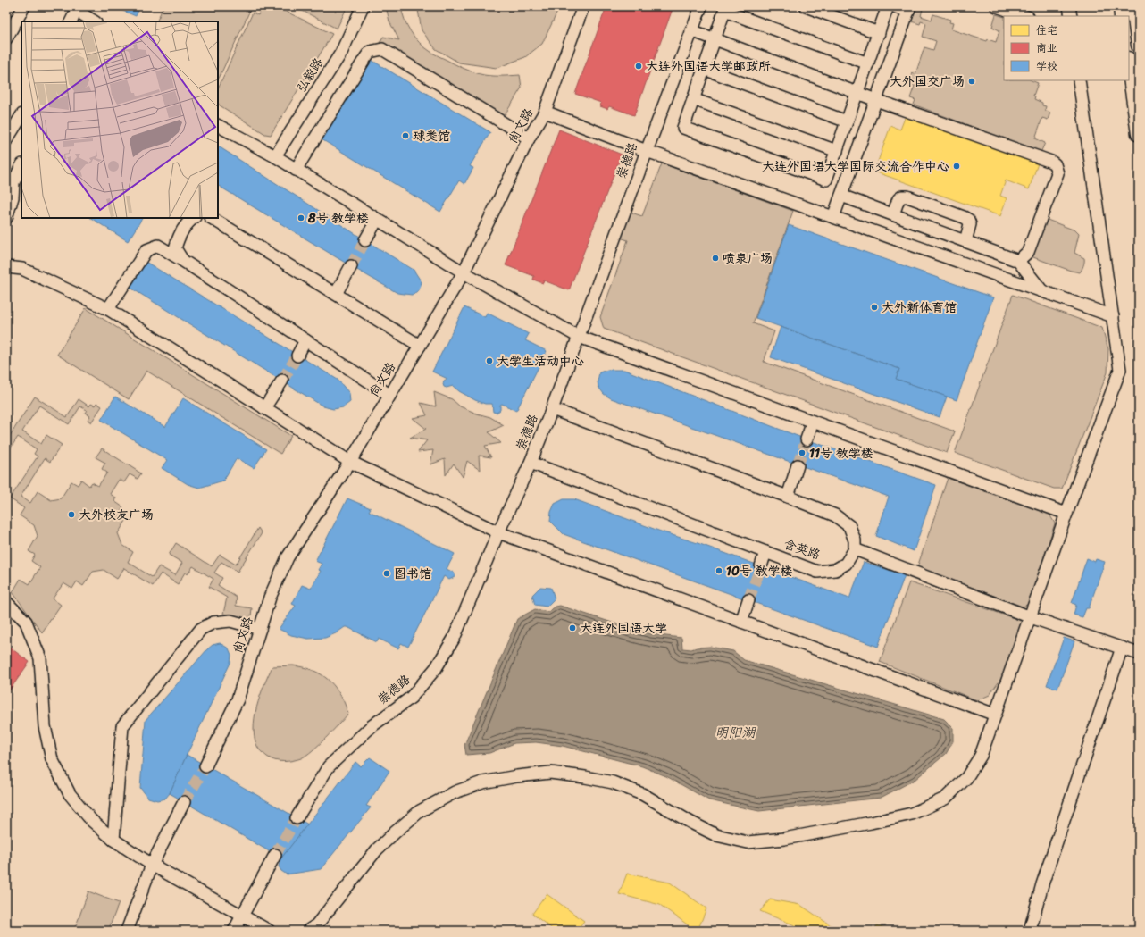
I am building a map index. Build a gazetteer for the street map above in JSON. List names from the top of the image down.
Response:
{
  "streets": {
    "street": [
      "弘毅路",
      "尚文路",
      "崇德路",
      "含英路"
    ]
  },
  "crossings": [
    ["崇德路", "含英路"]
  ],
  "water": ["明阳湖"],
  "places": [
    "大连外国语大学邮政所",
    "大外国交广场",
    "球类馆",
    "大连外国语大学国际交流合作中心",
    "8号 教学楼",
    "喷泉广场",
    "大外新体育馆",
    "大学生活动中心",
    "11号 教学楼",
    "大外校友广场",
    "10号 教学楼",
    "图书馆",
    "大连外国语大学"
  ],
  "legend": ["住宅", "商业", "学校"]
}
